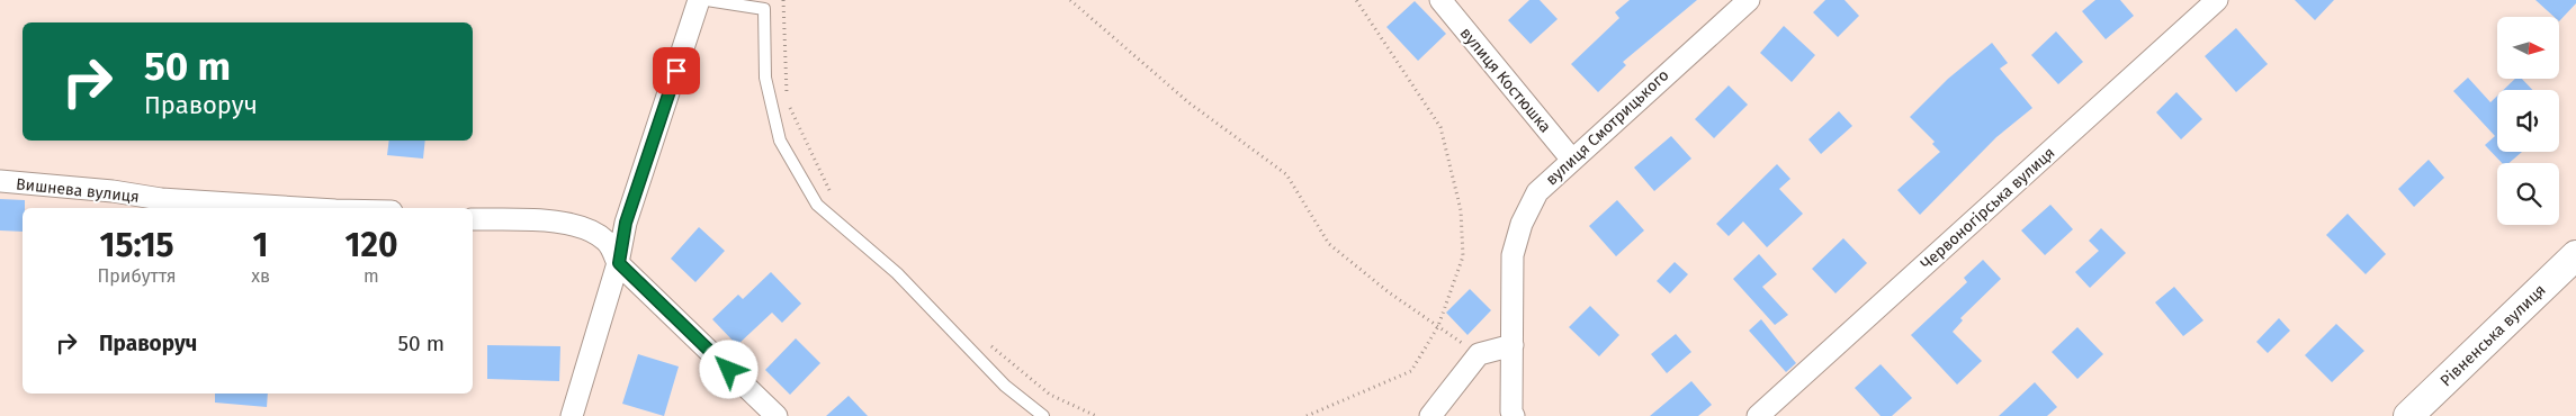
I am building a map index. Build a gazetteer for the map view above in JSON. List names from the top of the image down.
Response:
{
  "streets": {
    "main road": ["Рівненська вулиця"],
    "street": [
      "вулиця Костюшка",
      "вулиця Смотрицького",
      "Вишнева вулиця",
      "Червоногірська вулиця"
    ]
  },
  "crossings": [
    ["вулиця Костюшка", "вулиця Смотрицького"]
  ],
  "north": "right",
  "page": {
    "turn": ["50 m", "Праворуч"],
    "eta": [
      "15:15",
      "Прибуття",
      "1",
      "хв",
      "120",
      "m"
    ],
    "list": [
      {
        "name": "Праворуч",
        "value": "50 m"
      }
    ]
  }
}
